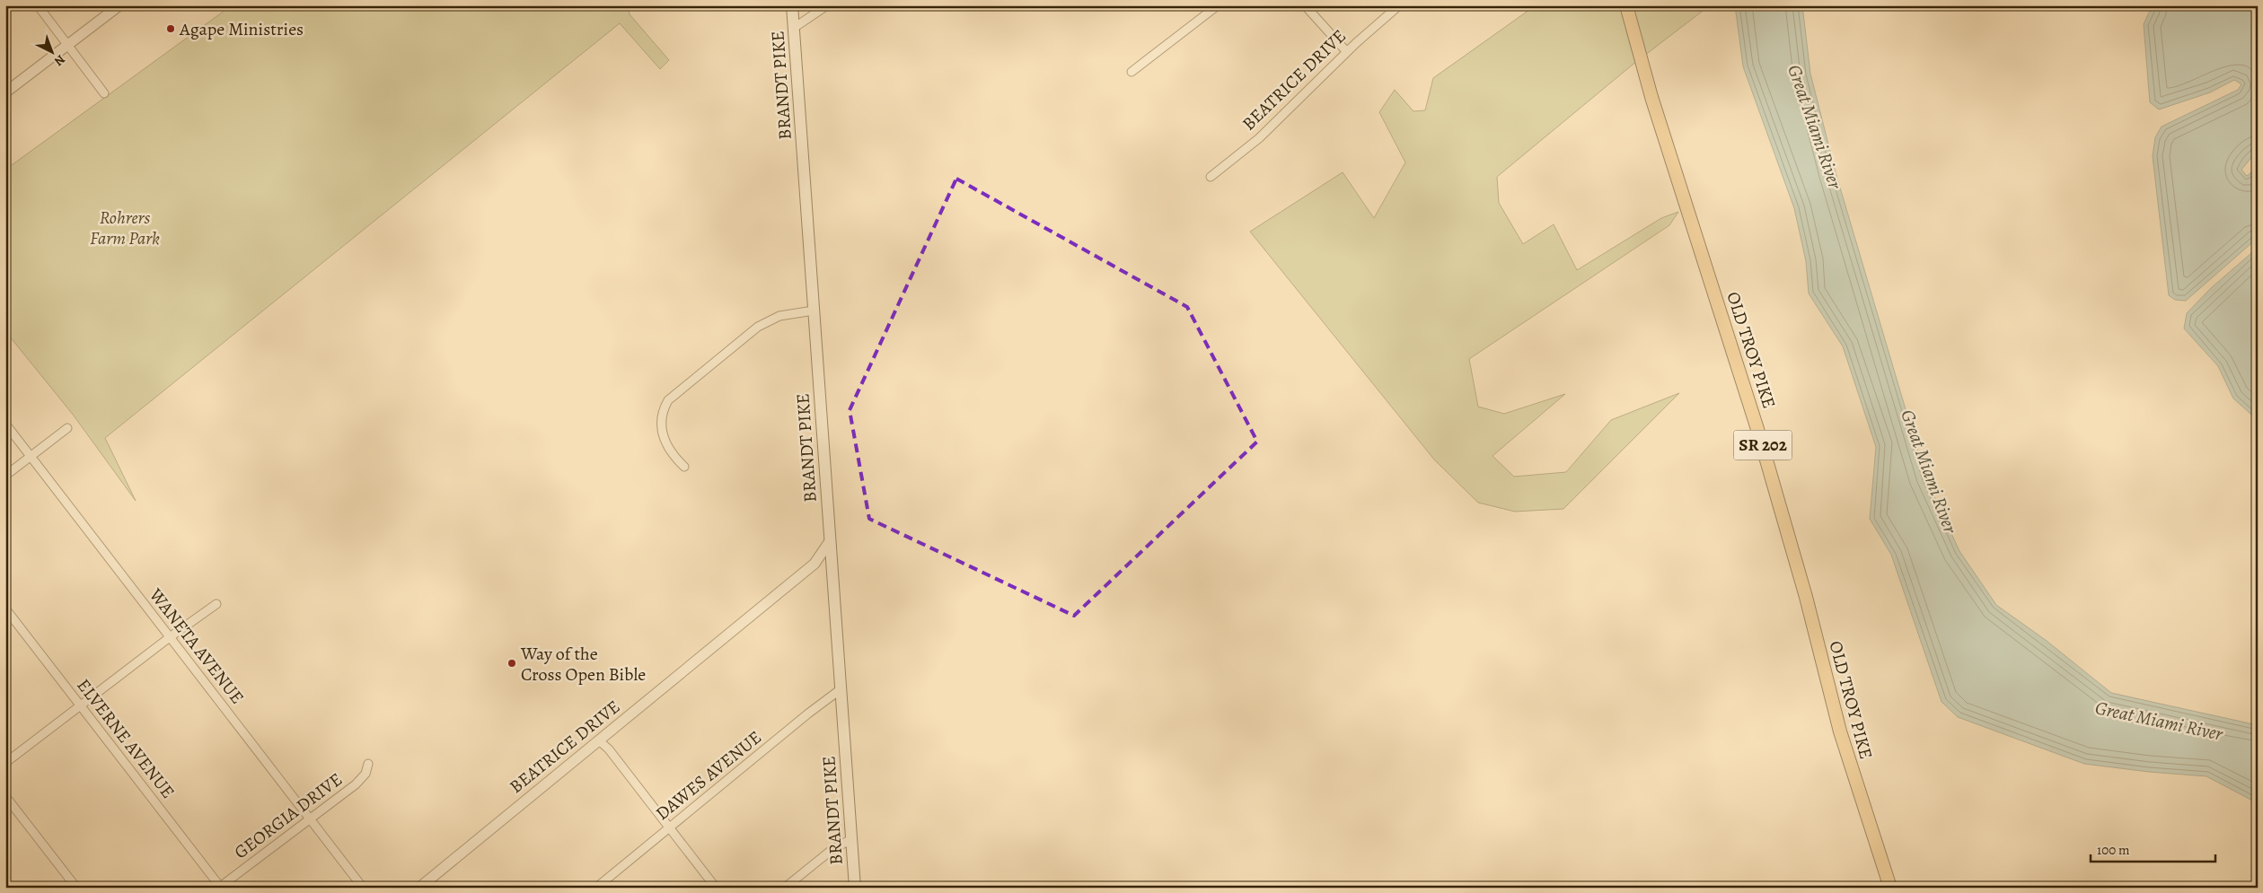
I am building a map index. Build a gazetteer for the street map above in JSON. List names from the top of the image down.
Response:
{
  "streets": {
    "main road": ["BRANDT PIKE", "OLD TROY PIKE", "SR 202"],
    "street": [
      "BEATRICE DRIVE",
      "WANETA AVENUE",
      "ELVERNE AVENUE",
      "DAWES AVENUE",
      "GEORGIA DRIVE"
    ]
  },
  "crossings": [
    ["BEATRICE DRIVE", "BRANDT PIKE"],
    ["BRANDT PIKE", "DAWES AVENUE"],
    ["WANETA AVENUE", "GEORGIA DRIVE"],
    ["ELVERNE AVENUE", "GEORGIA DRIVE"]
  ],
  "water": ["Great Miami River"],
  "parks": ["Rohrers Farm Park"],
  "places": ["Agape Ministries", "Way of the Cross Open Bible"],
  "scale_bar": "100 m",
  "north": "bottom right"
}
